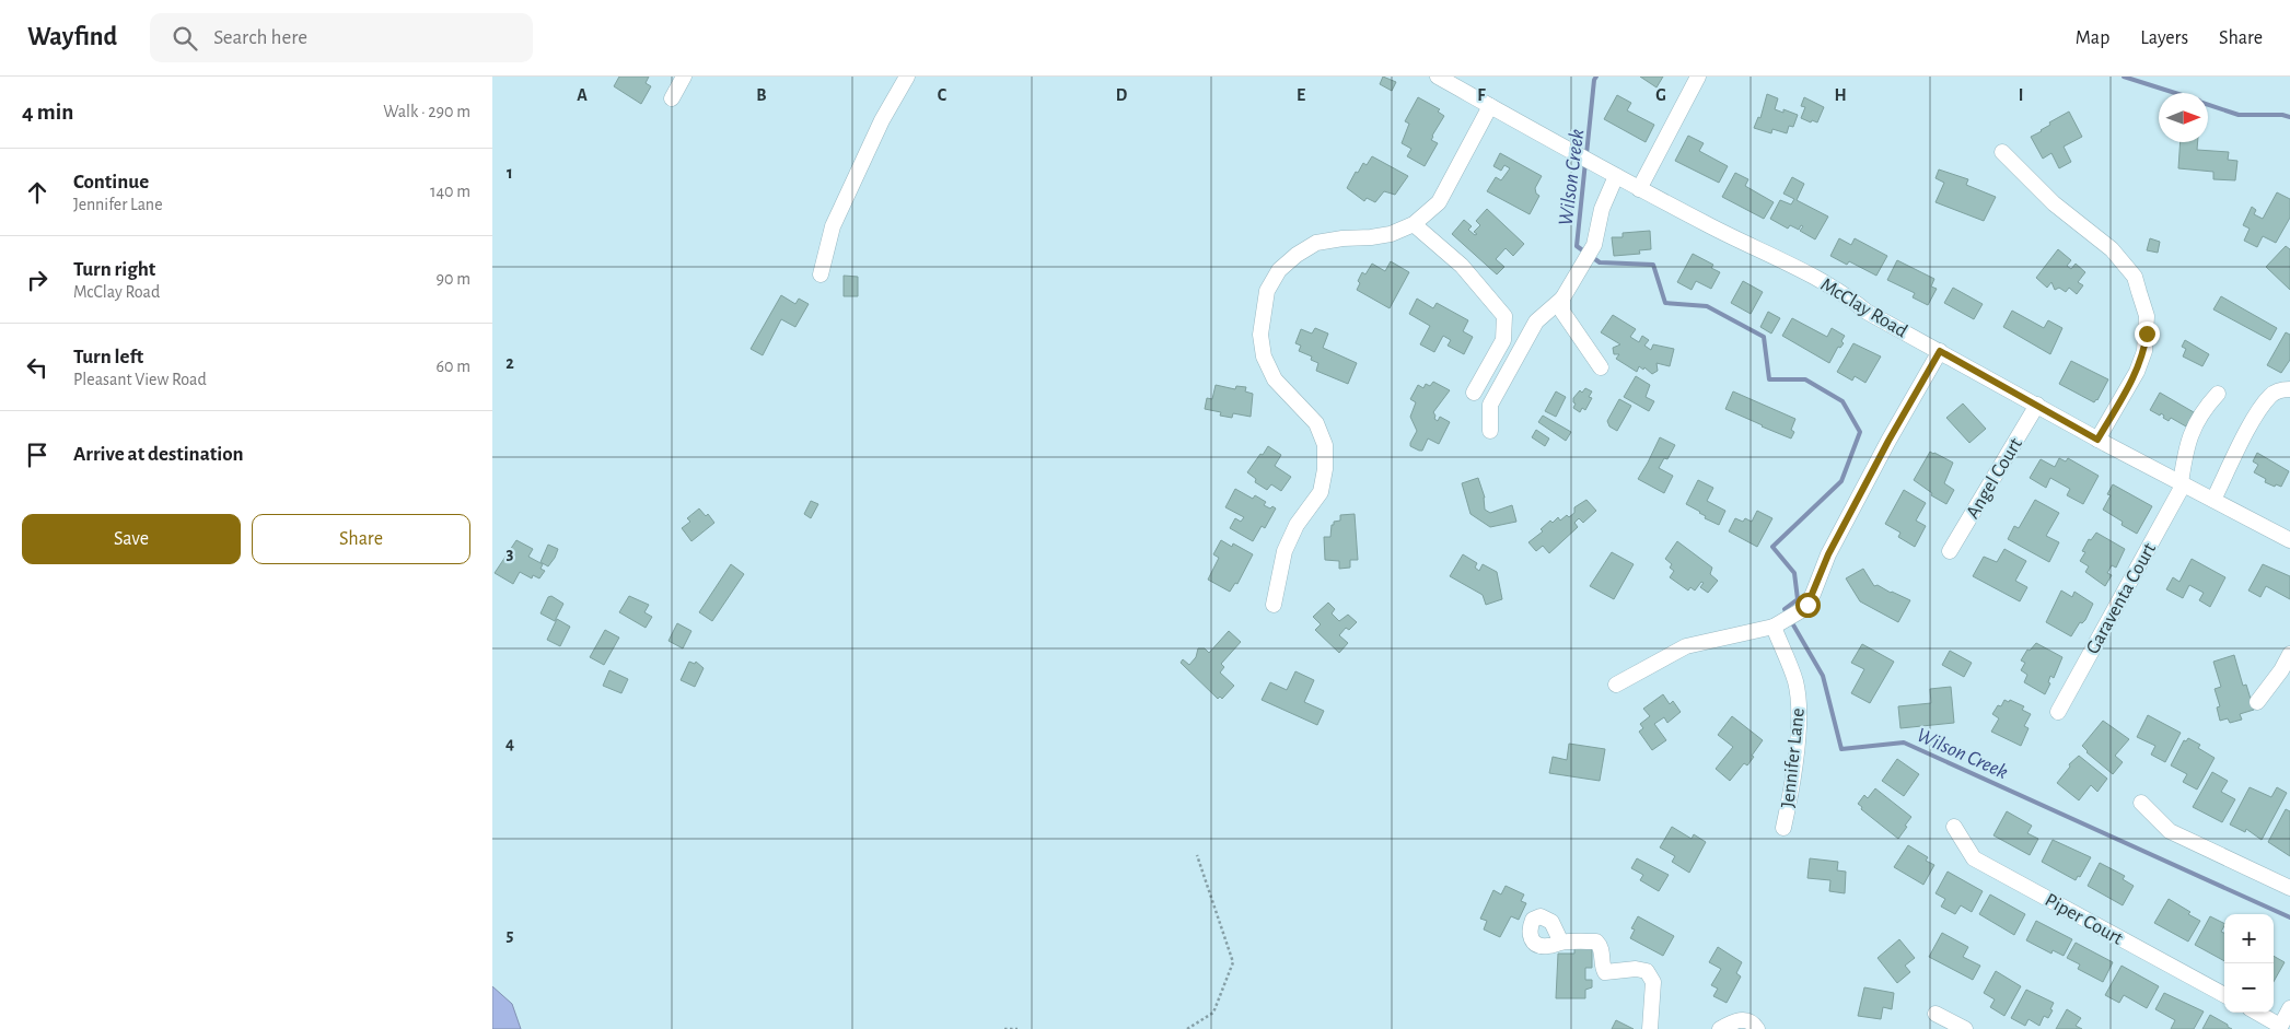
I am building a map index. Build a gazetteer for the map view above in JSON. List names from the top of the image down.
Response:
{
  "streets": {
    "street": [
      "McClay Road",
      "Angel Court",
      "Garaventa Court",
      "Jennifer Lane",
      "Piper Court"
    ]
  },
  "crossings": [
    ["McClay Road", "Angel Court"],
    ["McClay Road", "Garaventa Court"]
  ],
  "water": ["Wilson Creek"],
  "north": "right",
  "page": {
    "header": "Wayfind",
    "search": "Search here",
    "nav": ["Map", "Layers", "Share"],
    "heading": ["4 min", "Walk · 290 m"],
    "list": [
      ["Continue", "Jennifer Lane", "140 m"],
      ["Turn right", "McClay Road", "90 m"],
      ["Turn left", "Pleasant View Road", "60 m"],
      "Arrive at destination"
    ],
    "buttons": ["Save", "Share"],
    "map_buttons": ["+", "−"]
  },
  "grid": {
    "columns": [
      "A",
      "B",
      "C",
      "D",
      "E",
      "F",
      "G",
      "H",
      "I"
    ],
    "rows": [
      "1",
      "2",
      "3",
      "4",
      "5"
    ]
  }
}
